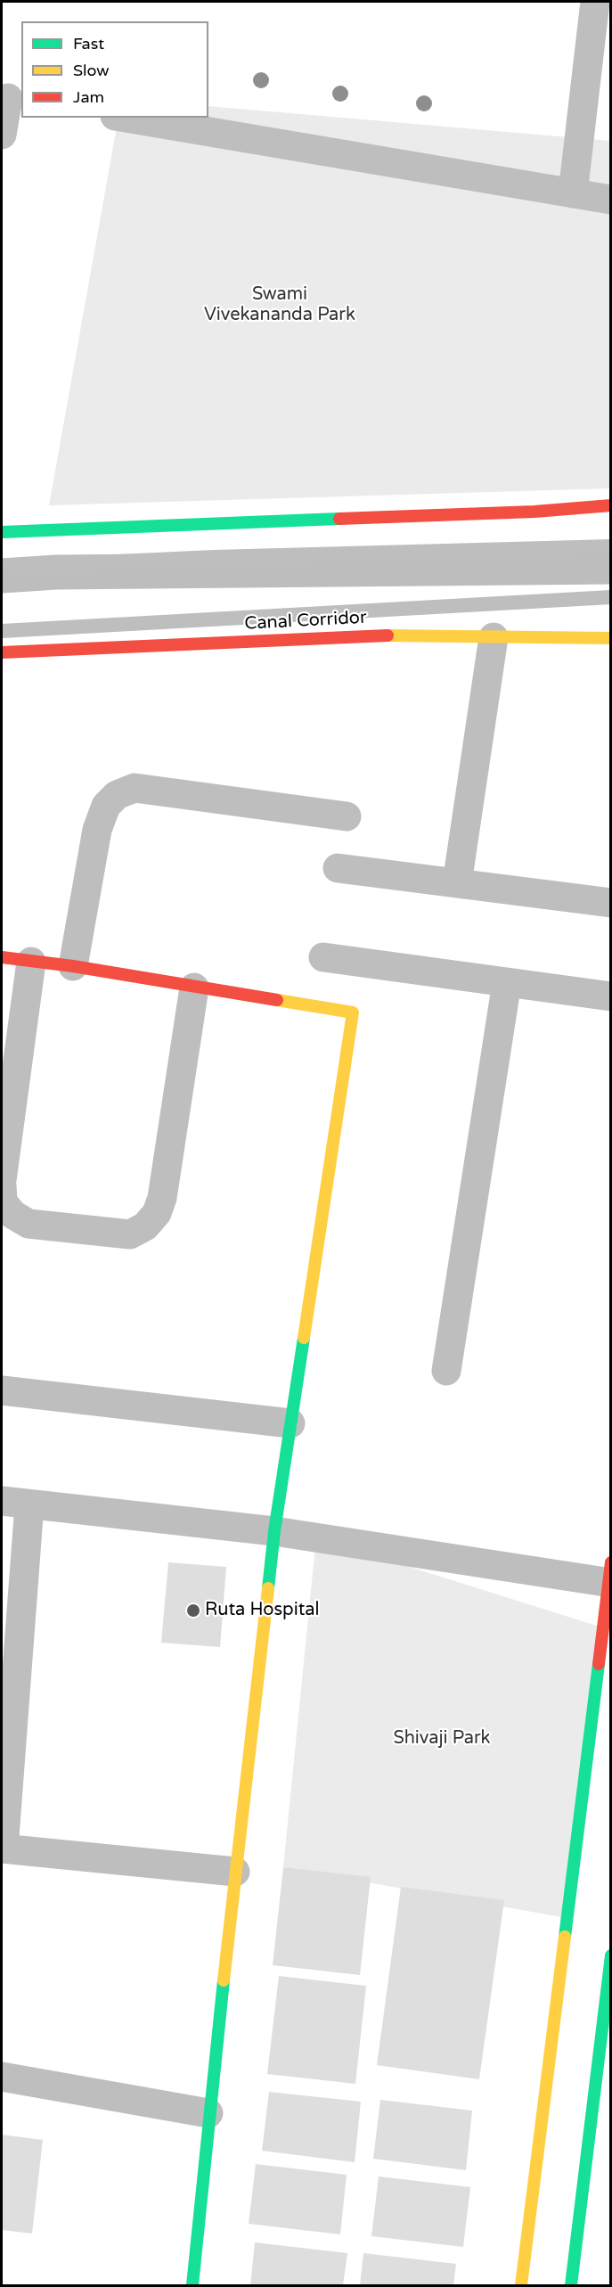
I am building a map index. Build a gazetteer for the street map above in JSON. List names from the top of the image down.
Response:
{
  "streets": {
    "street": ["Canal Corridor"]
  },
  "parks": ["Swami Vivekananda Park", "Shivaji Park"],
  "places": ["Ruta Hospital"],
  "legend": ["Fast", "Slow", "Jam"]
}
